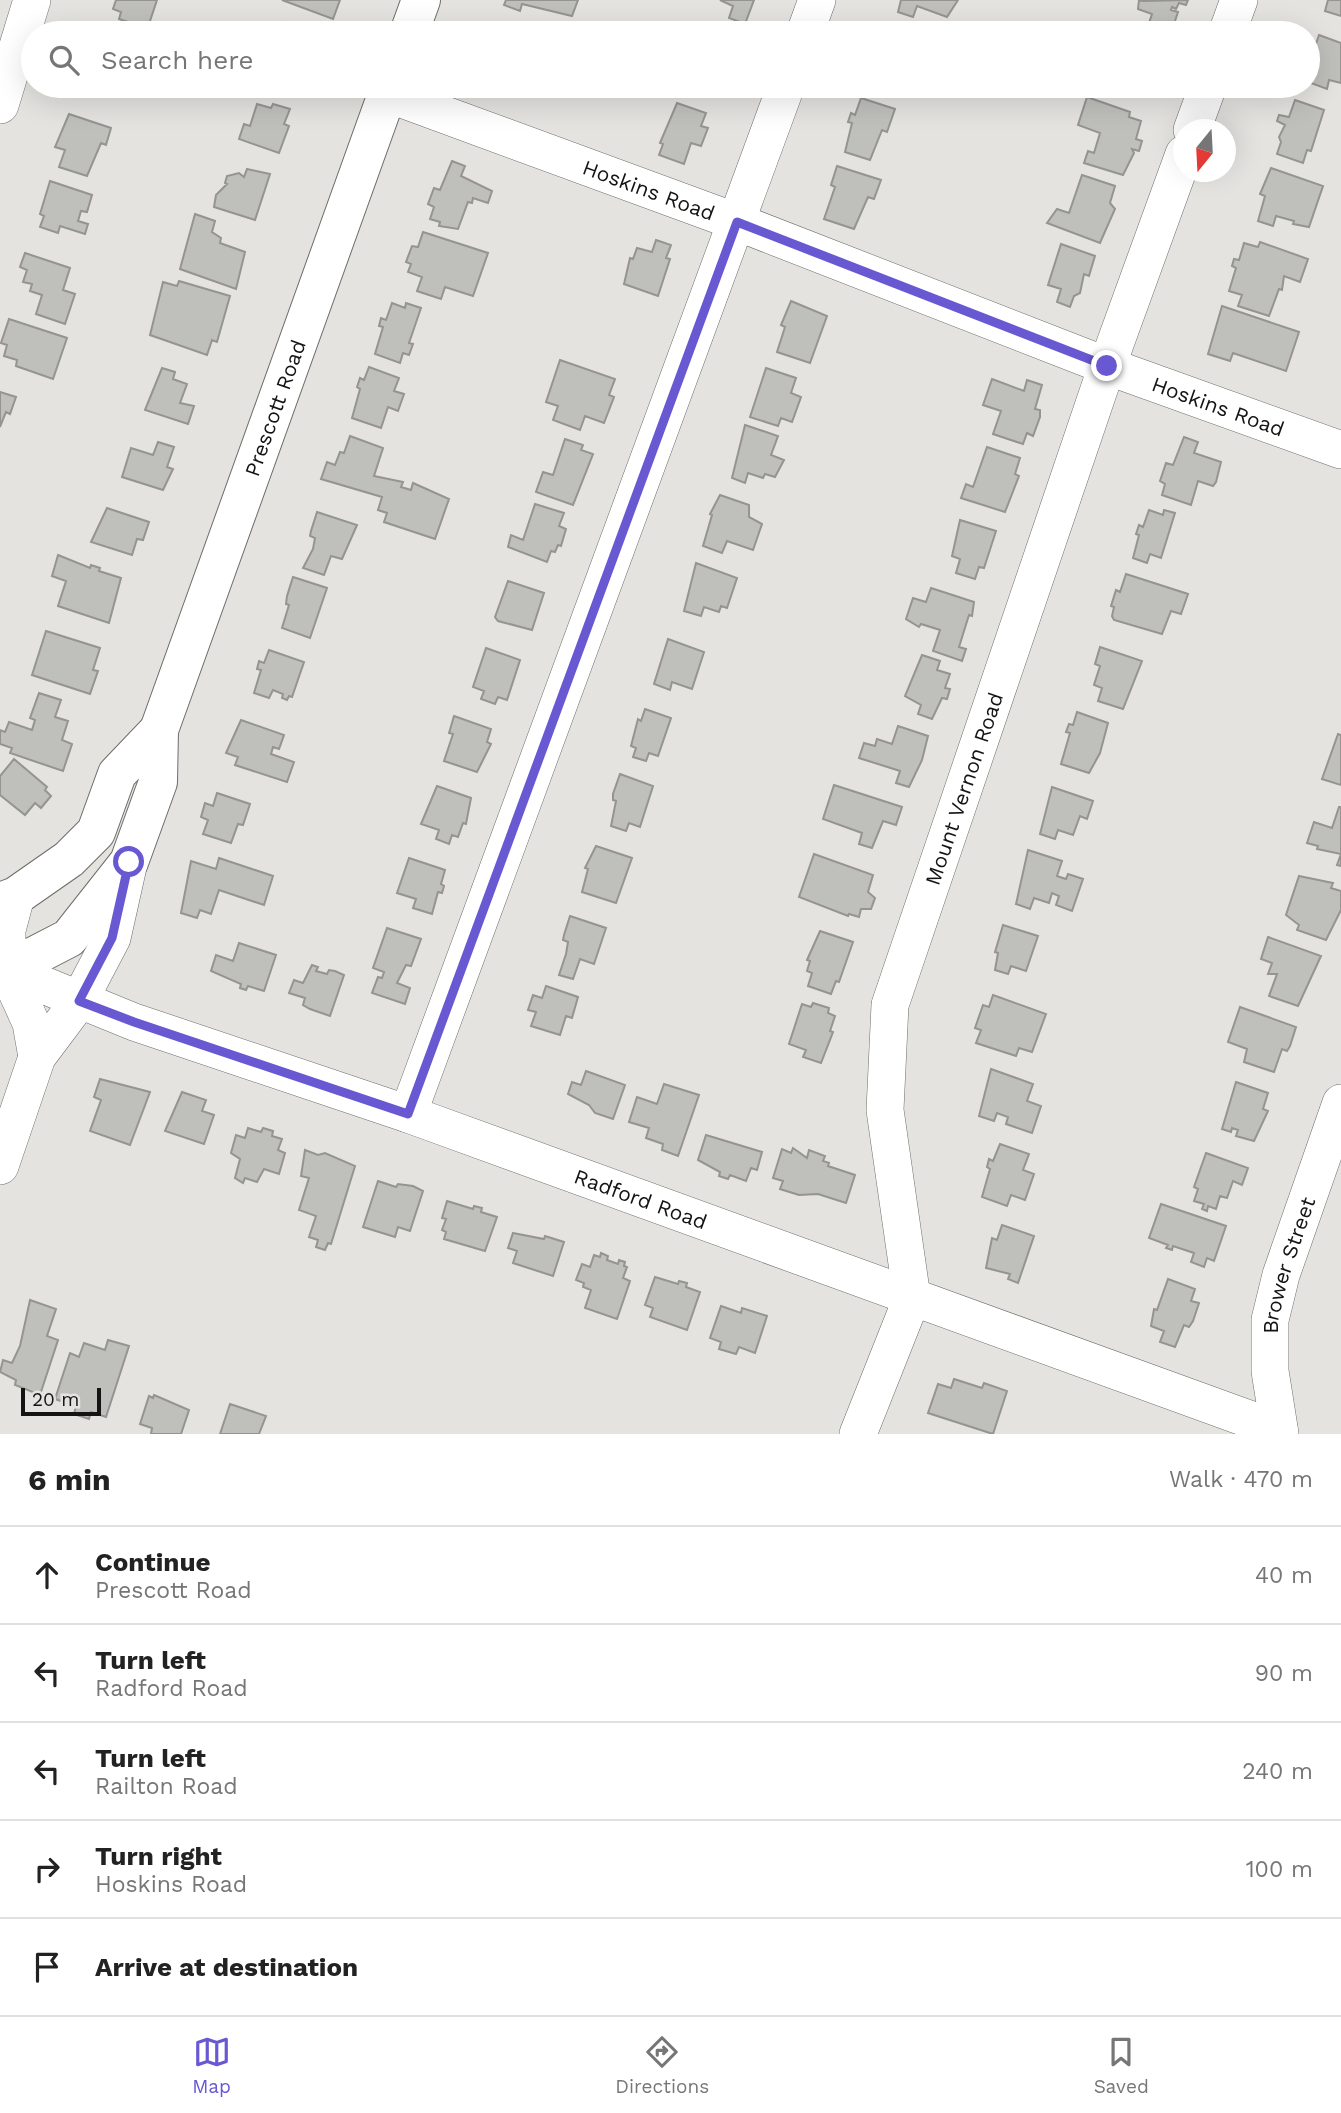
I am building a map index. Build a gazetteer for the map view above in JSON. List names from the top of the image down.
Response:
{
  "streets": {
    "main road": ["Prescott Road"],
    "street": [
      "Hoskins Road",
      "Mount Vernon Road",
      "Radford Road",
      "Brower Street"
    ]
  },
  "crossings": [
    ["Hoskins Road", "Mount Vernon Road"],
    ["Prescott Road", "Radford Road"],
    ["Mount Vernon Road", "Radford Road"],
    ["Radford Road", "Brower Street"]
  ],
  "scale_bar": "20 m",
  "north": "bottom",
  "page": {
    "search": "Search here",
    "scale": "20 m",
    "heading": ["6 min", "Walk · 470 m"],
    "list": [
      ["Continue", "Prescott Road", "40 m"],
      ["Turn left", "Radford Road", "90 m"],
      ["Turn left", "Railton Road", "240 m"],
      ["Turn right", "Hoskins Road", "100 m"],
      "Arrive at destination"
    ],
    "nav": ["Map", "Directions", "Saved"]
  }
}
